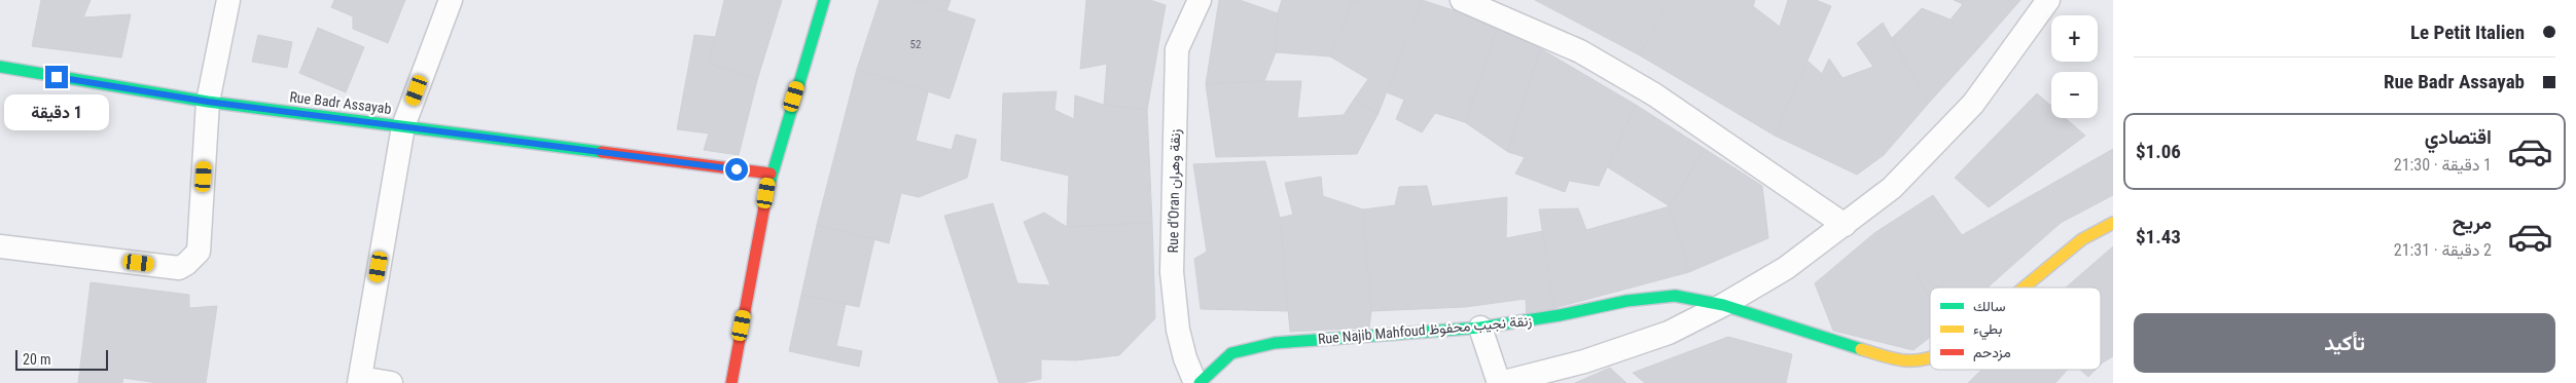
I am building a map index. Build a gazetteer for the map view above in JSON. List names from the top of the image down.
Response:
{
  "streets": {
    "street": ["Rue Badr Assayab", "Rue d'Oran زنقة وهران", "Rue Najib Mahfoud زنقة نجيب محفوظ"]
  },
  "crossings": [
    ["Rue d'Oran زنقة وهران", "Rue Najib Mahfoud زنقة نجيب محفوظ"]
  ],
  "house_numbers": ["52"],
  "legend": ["سالك", "بطيء", "مزدحم"],
  "scale_bar": "20 m",
  "page": {
    "banner": ["Le Petit Italien", "Rue Badr Assayab"],
    "map_buttons": ["+", "−"],
    "bubble": "1 دقيقة",
    "list": [
      {
        "name": "اقتصادي",
        "note": "1 دقيقة · 21:30",
        "value": "$1.06"
      },
      {
        "name": "مريح",
        "note": "2 دقيقة · 21:31",
        "value": "$1.43"
      }
    ],
    "buttons": "تأكيد",
    "scale": "20 m"
  }
}
